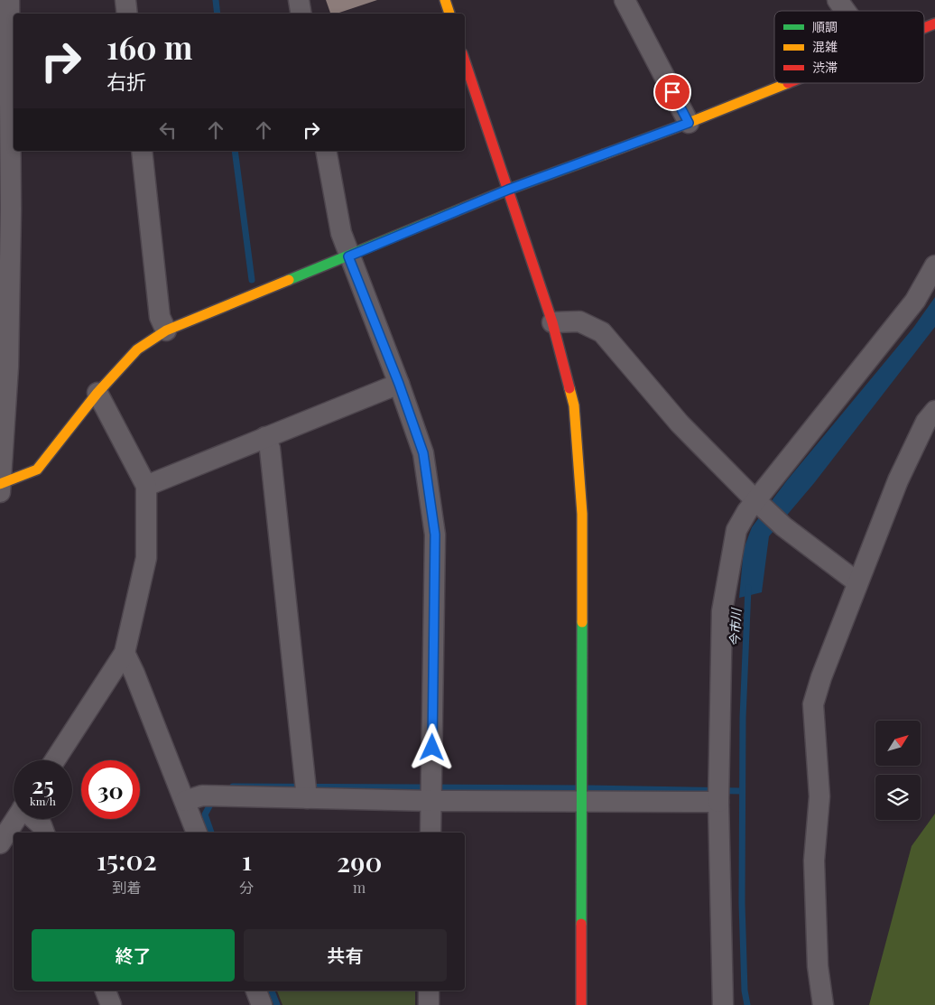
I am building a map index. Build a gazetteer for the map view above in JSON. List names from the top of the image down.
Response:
{
  "water": ["今市川"],
  "legend": ["順調", "混雑", "渋滞"],
  "north": "top right",
  "page": {
    "turn": ["160 m", "右折"],
    "speed": "25 km/h",
    "limit": "30",
    "eta": [
      "15:02",
      "到着",
      "1",
      "分",
      "290",
      "m"
    ],
    "buttons": ["終了", "共有"]
  }
}
